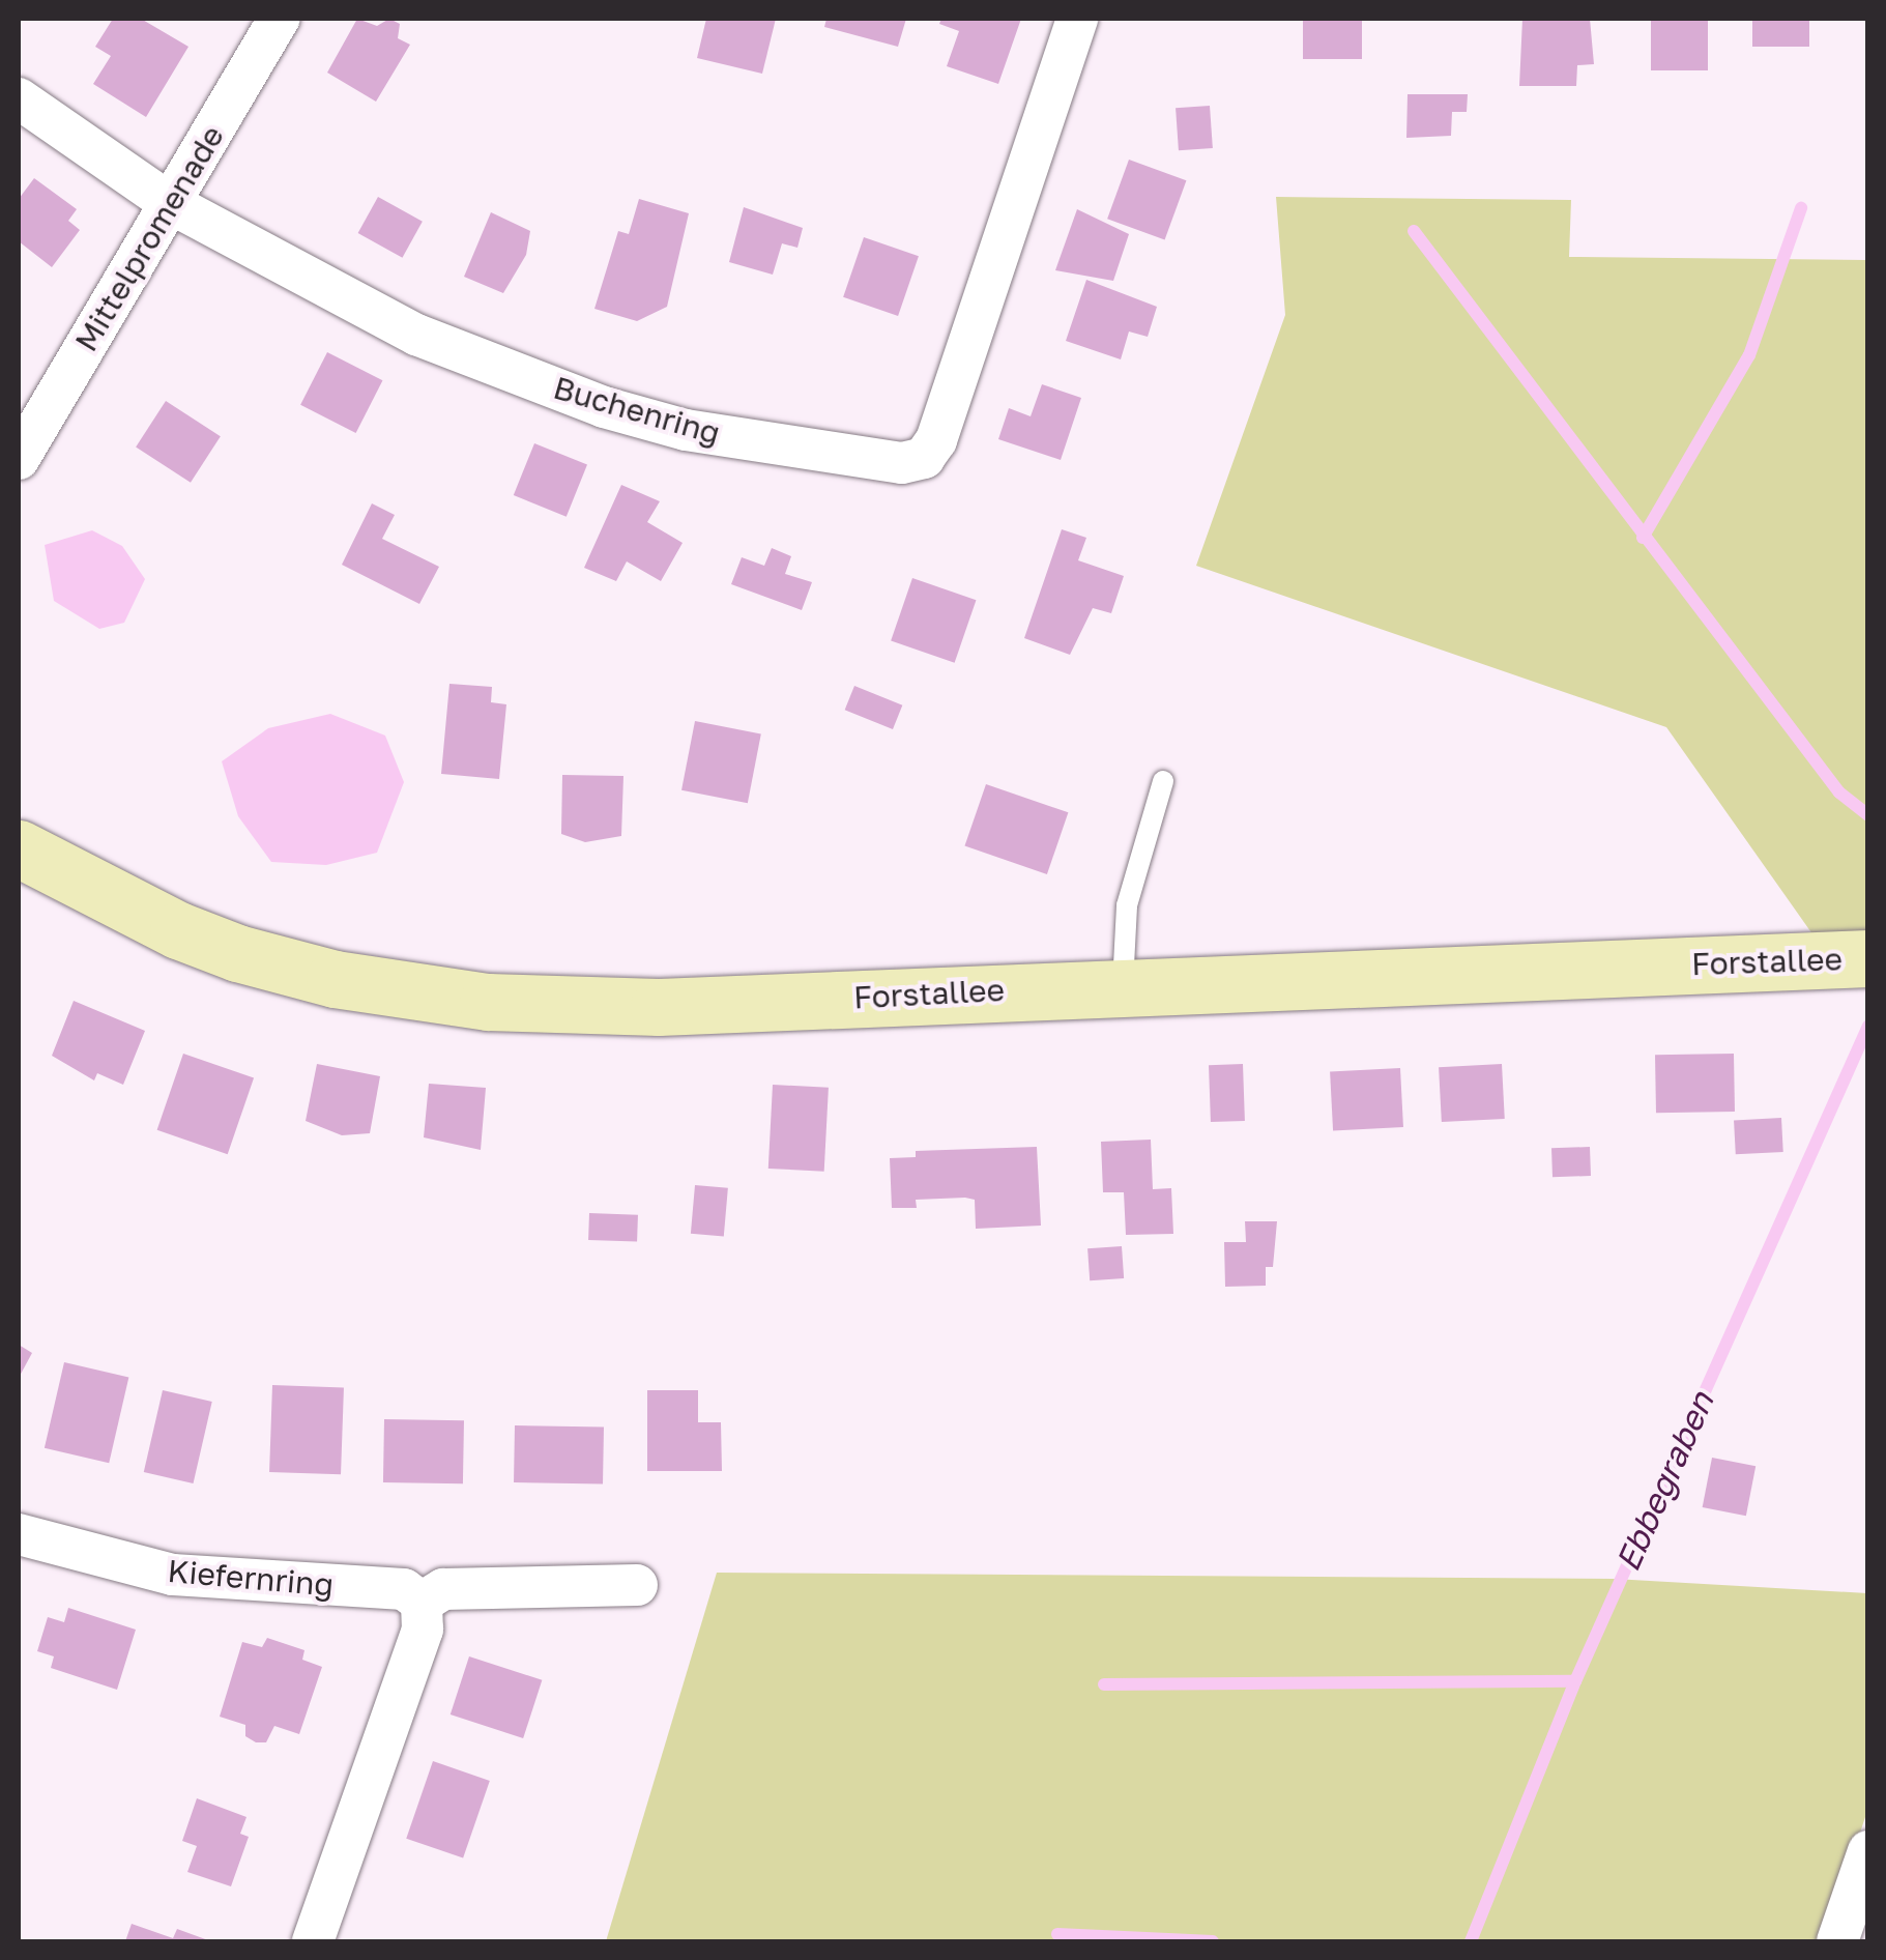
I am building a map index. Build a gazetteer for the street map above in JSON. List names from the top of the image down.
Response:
{
  "streets": {
    "street": [
      "Mittelpromenade",
      "Buchenring",
      "Forstallee",
      "Kiefernring"
    ]
  },
  "crossings": [
    ["Mittelpromenade", "Buchenring"]
  ],
  "water": ["Ebbegraben"]
}
